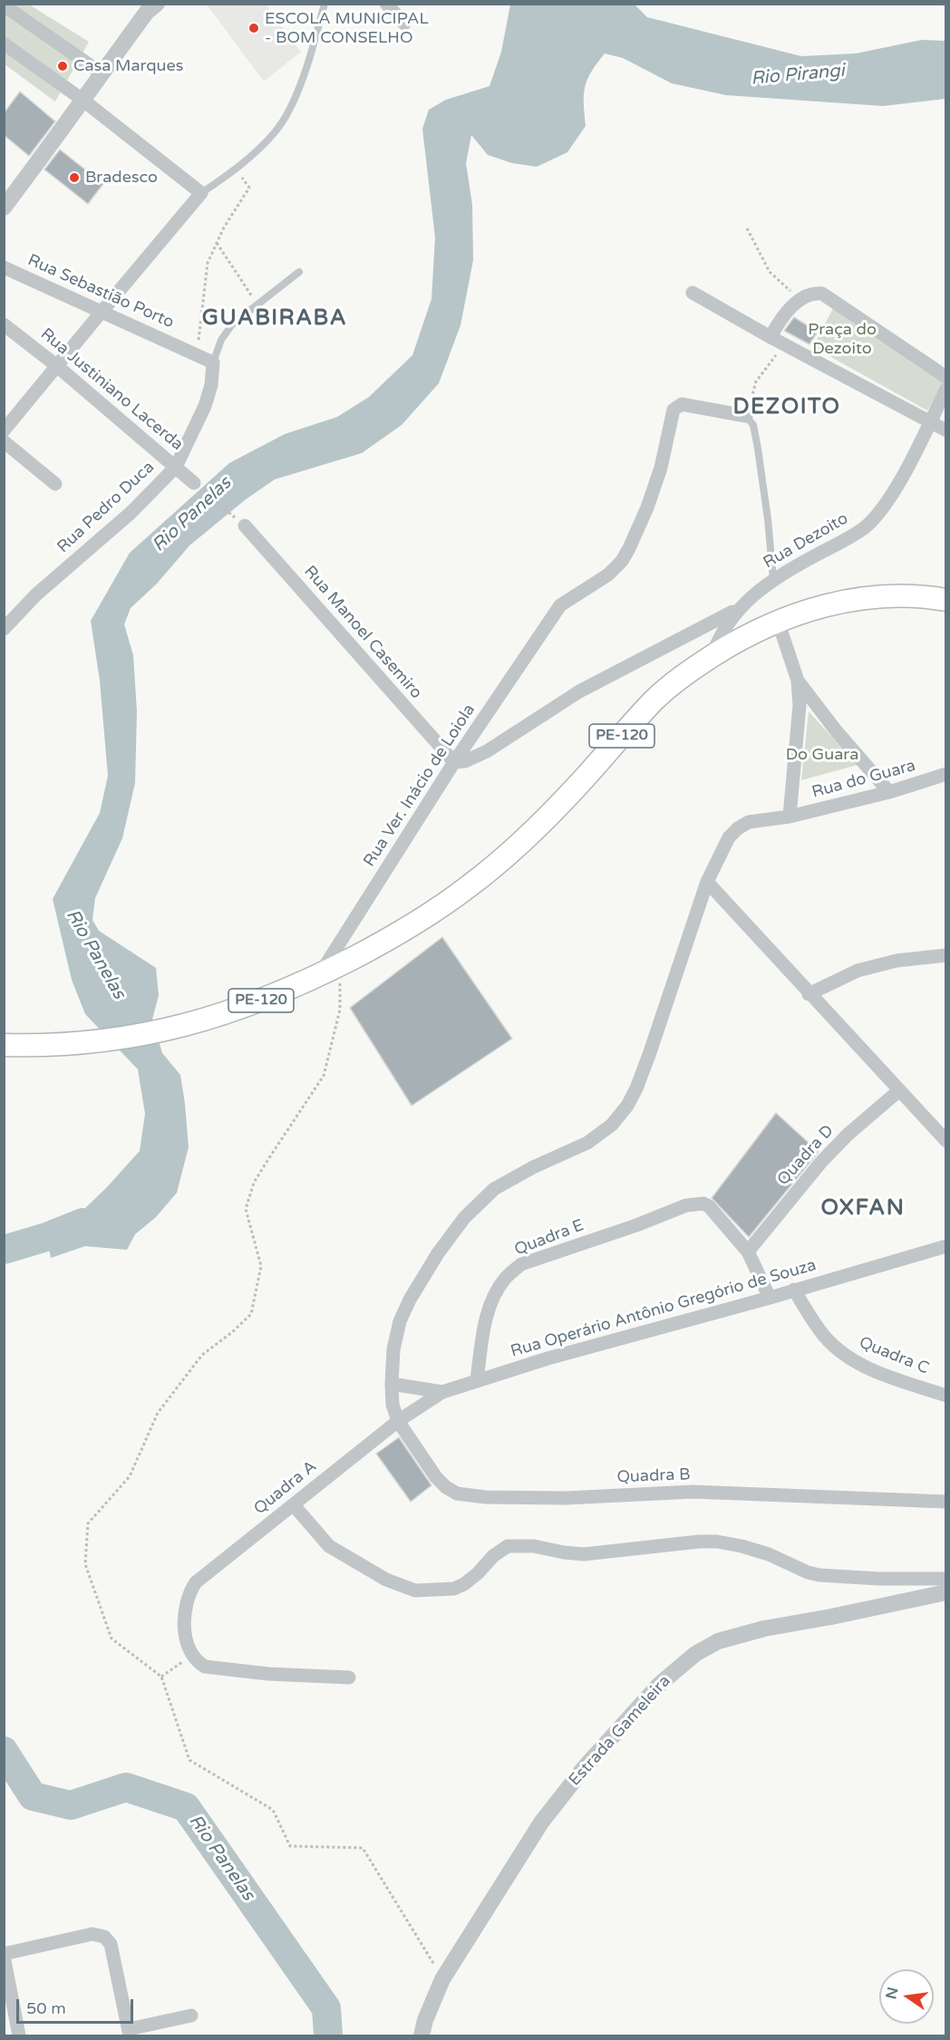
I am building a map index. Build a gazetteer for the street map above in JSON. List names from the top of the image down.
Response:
{
  "streets": {
    "main road": ["PE-120"],
    "street": [
      "Rua Sebastião Porto",
      "Rua Justiniano Lacerda",
      "Rua Pedro Duca",
      "Rua Dezoito",
      "Rua Manoel Casemiro",
      "Rua do Guara",
      "Rua Ver. Inácio de Loiola",
      "Quadra D",
      "Quadra E",
      "Rua Operário Antônio Gregório de Souza",
      "Quadra C",
      "Quadra B",
      "Quadra A",
      "Estrada Gameleira"
    ]
  },
  "crossings": [
    ["Rua Sebastião Porto", "Rua Pedro Duca"],
    ["Rua Justiniano Lacerda", "Rua Pedro Duca"],
    ["Rua Dezoito", "PE-120"],
    ["Rua Manoel Casemiro", "Rua Ver. Inácio de Loiola"],
    ["PE-120", "Rua Ver. Inácio de Loiola"],
    ["Rua do Guara", "Rua Operário Antônio Gregório de Souza"],
    ["Rua do Guara", "Quadra B"],
    ["Rua do Guara", "Quadra A"],
    ["Quadra D", "Quadra E"],
    ["Quadra E", "Rua Operário Antônio Gregório de Souza"],
    ["Rua Operário Antônio Gregório de Souza", "Quadra C"],
    ["Rua Operário Antônio Gregório de Souza", "Quadra B"],
    ["Rua Operário Antônio Gregório de Souza", "Quadra A"],
    ["Quadra B", "Quadra A"]
  ],
  "districts": ["GUABIRABA", "DEZOITO", "OXFAN"],
  "water": ["Rio Pirangi", "Rio Panelas"],
  "parks": ["Praça do Dezoito", "Do Guara"],
  "places": ["ESCOLA MUNICIPAL - BOM CONSELHO", "Casa Marques", "Bradesco"],
  "scale_bar": "50 m",
  "north": "left"
}
